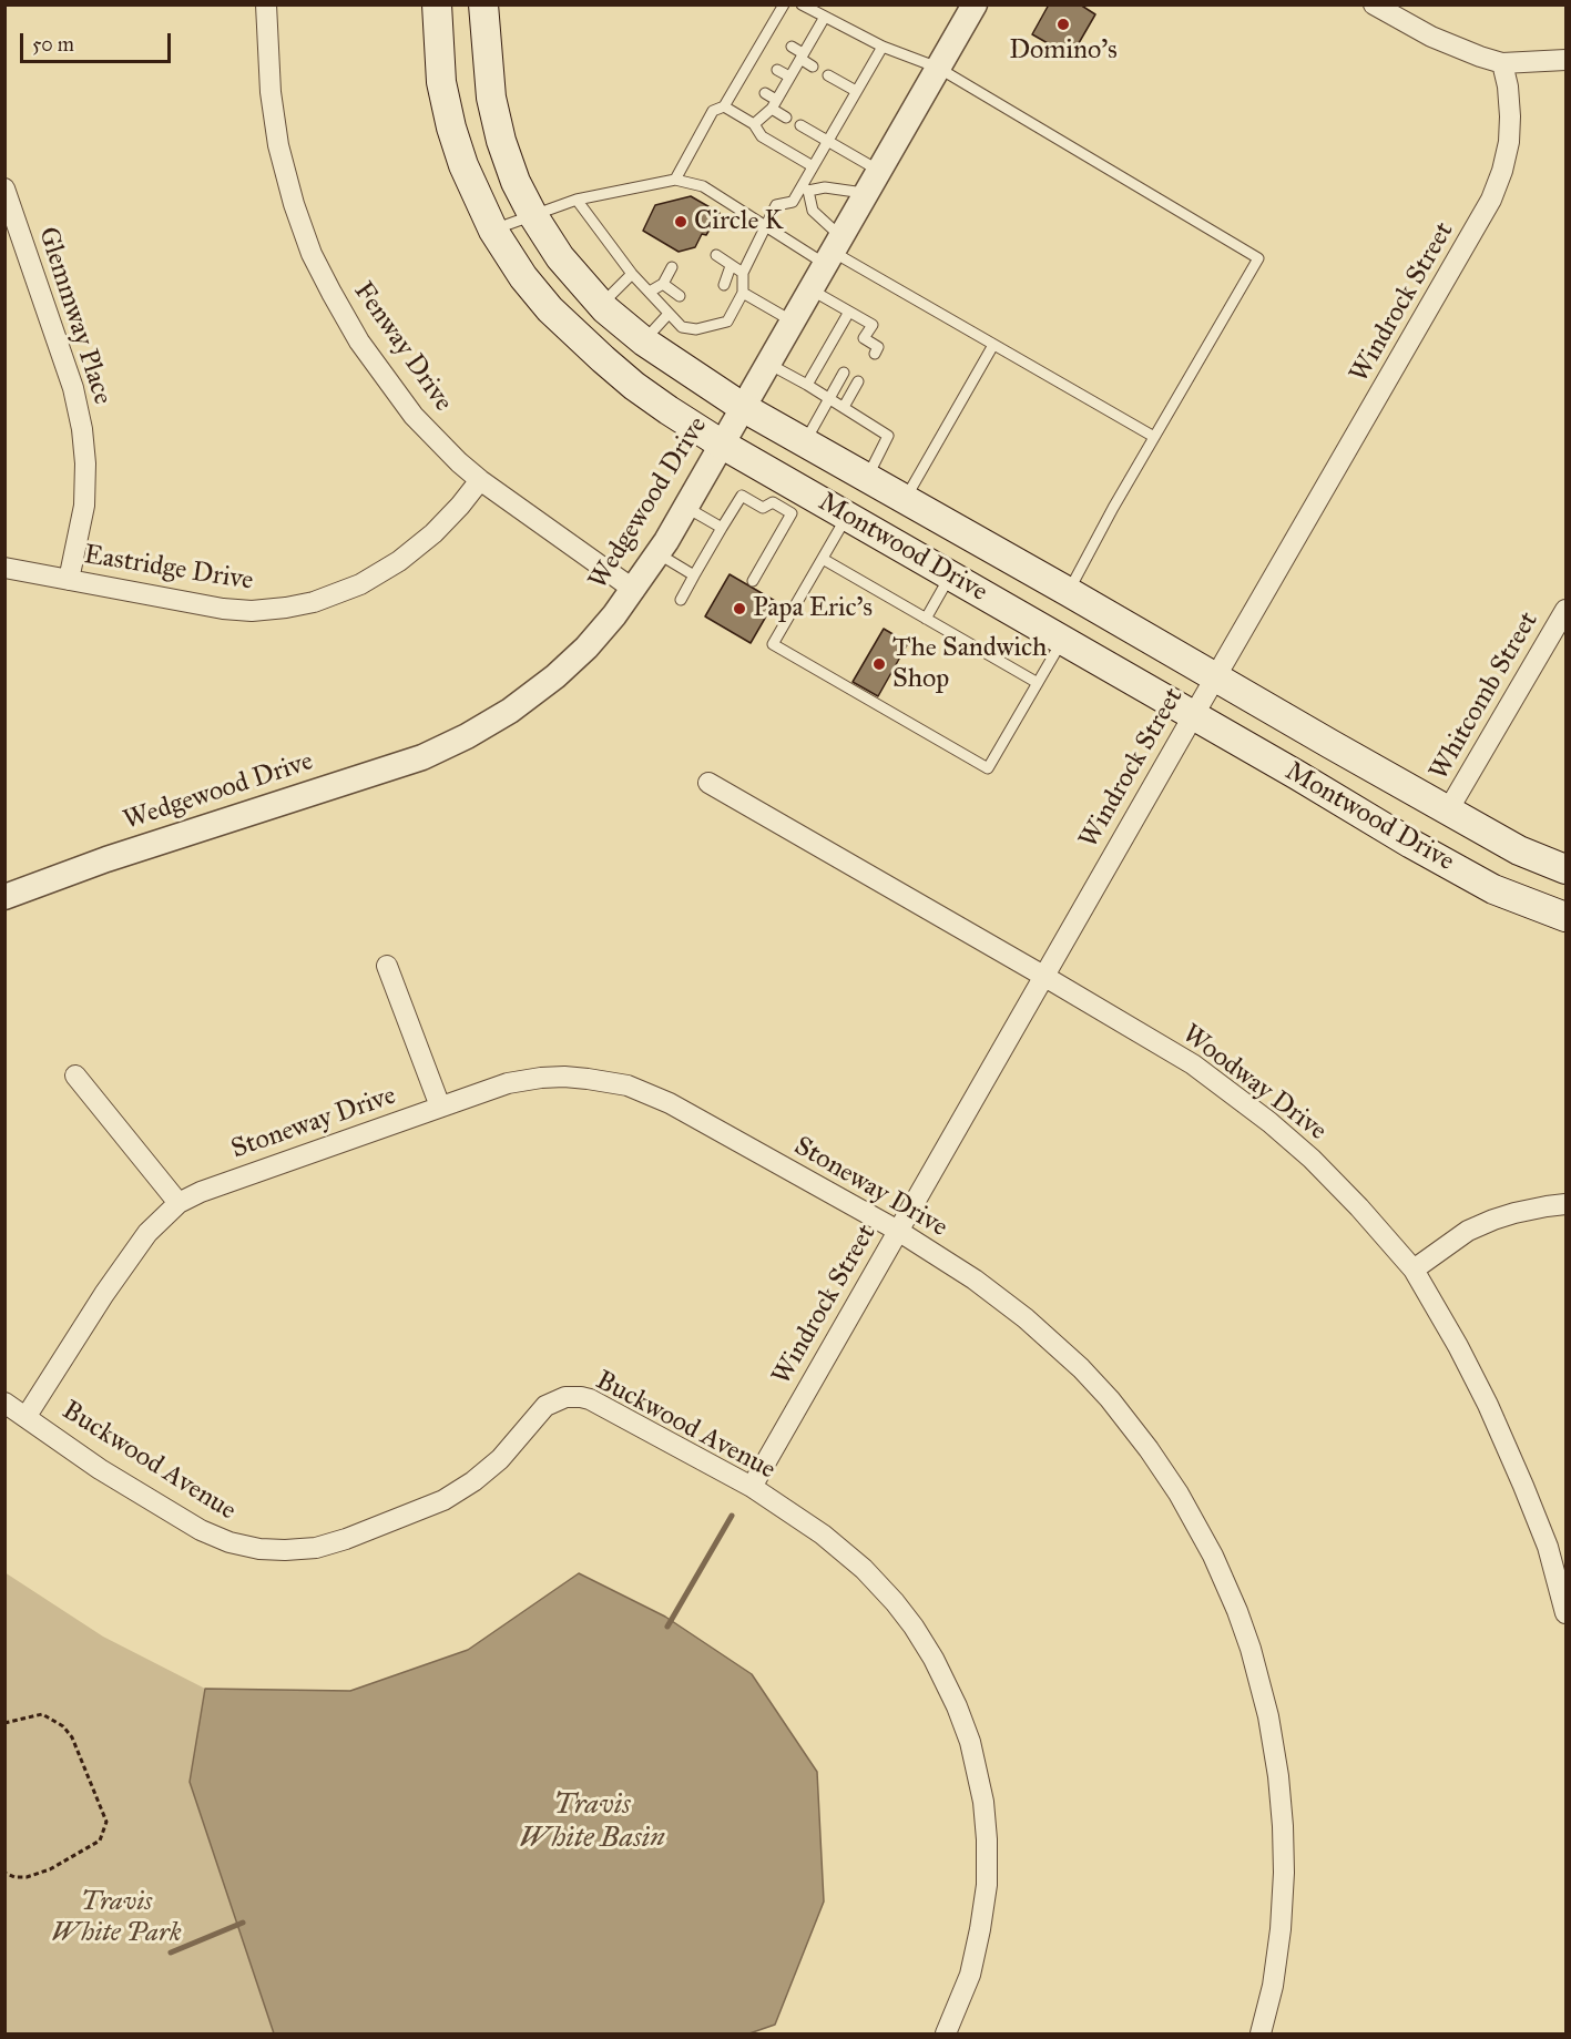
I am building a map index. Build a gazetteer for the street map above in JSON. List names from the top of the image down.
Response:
{
  "streets": {
    "main road": ["Montwood Drive"],
    "street": [
      "Windrock Street",
      "Glemmway Place",
      "Fenway Drive",
      "Wedgewood Drive",
      "Eastridge Drive",
      "Whitcomb Street",
      "Woodway Drive",
      "Stoneway Drive",
      "Buckwood Avenue"
    ]
  },
  "crossings": [
    ["Windrock Street", "Montwood Drive"],
    ["Windrock Street", "Woodway Drive"],
    ["Windrock Street", "Stoneway Drive"],
    ["Windrock Street", "Buckwood Avenue"],
    ["Glemmway Place", "Eastridge Drive"],
    ["Fenway Drive", "Wedgewood Drive"],
    ["Fenway Drive", "Eastridge Drive"],
    ["Wedgewood Drive", "Montwood Drive"],
    ["Montwood Drive", "Whitcomb Street"],
    ["Stoneway Drive", "Buckwood Avenue"]
  ],
  "water": ["Travis White Basin"],
  "parks": ["Travis White Park"],
  "places": [
    "Domino's",
    "Circle K",
    "Papa Eric's",
    "The Sandwich Shop"
  ],
  "scale_bar": "50 m"
}
